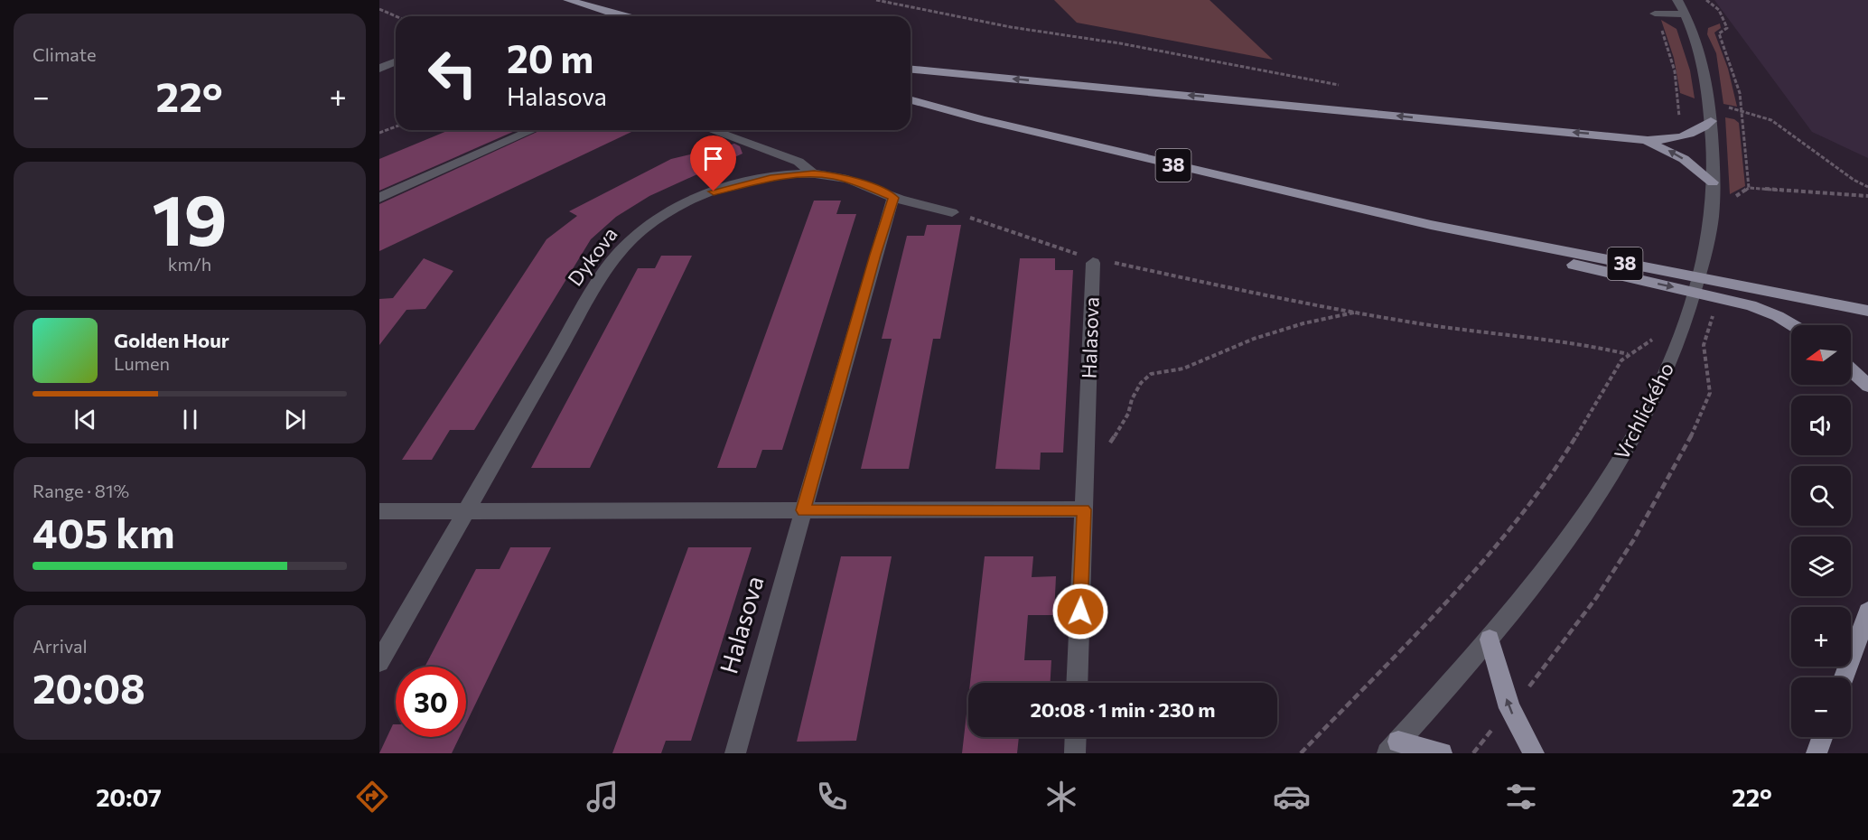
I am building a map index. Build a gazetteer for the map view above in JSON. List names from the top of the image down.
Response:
{
  "streets": {
    "main road": ["38"],
    "street": ["Dykova", "Halasova", "Vrchlického"]
  },
  "crossings": [
    ["Dykova", "Halasova"]
  ],
  "north": "left",
  "page": {
    "tile": [
      "Climate",
      ["19", "km/h"],
      ["Range · 81%", "405 km"],
      ["Arrival", "20:08"]
    ],
    "turn": ["20 m", "Halasova"],
    "heat": ["−", "22°", "+"],
    "song": ["Golden Hour", "Lumen"],
    "map_buttons": ["+", "−"],
    "limit": "30",
    "trip": "20:08 · 1 min · 230 m",
    "tabs": ["20:07", "22°"]
  }
}
